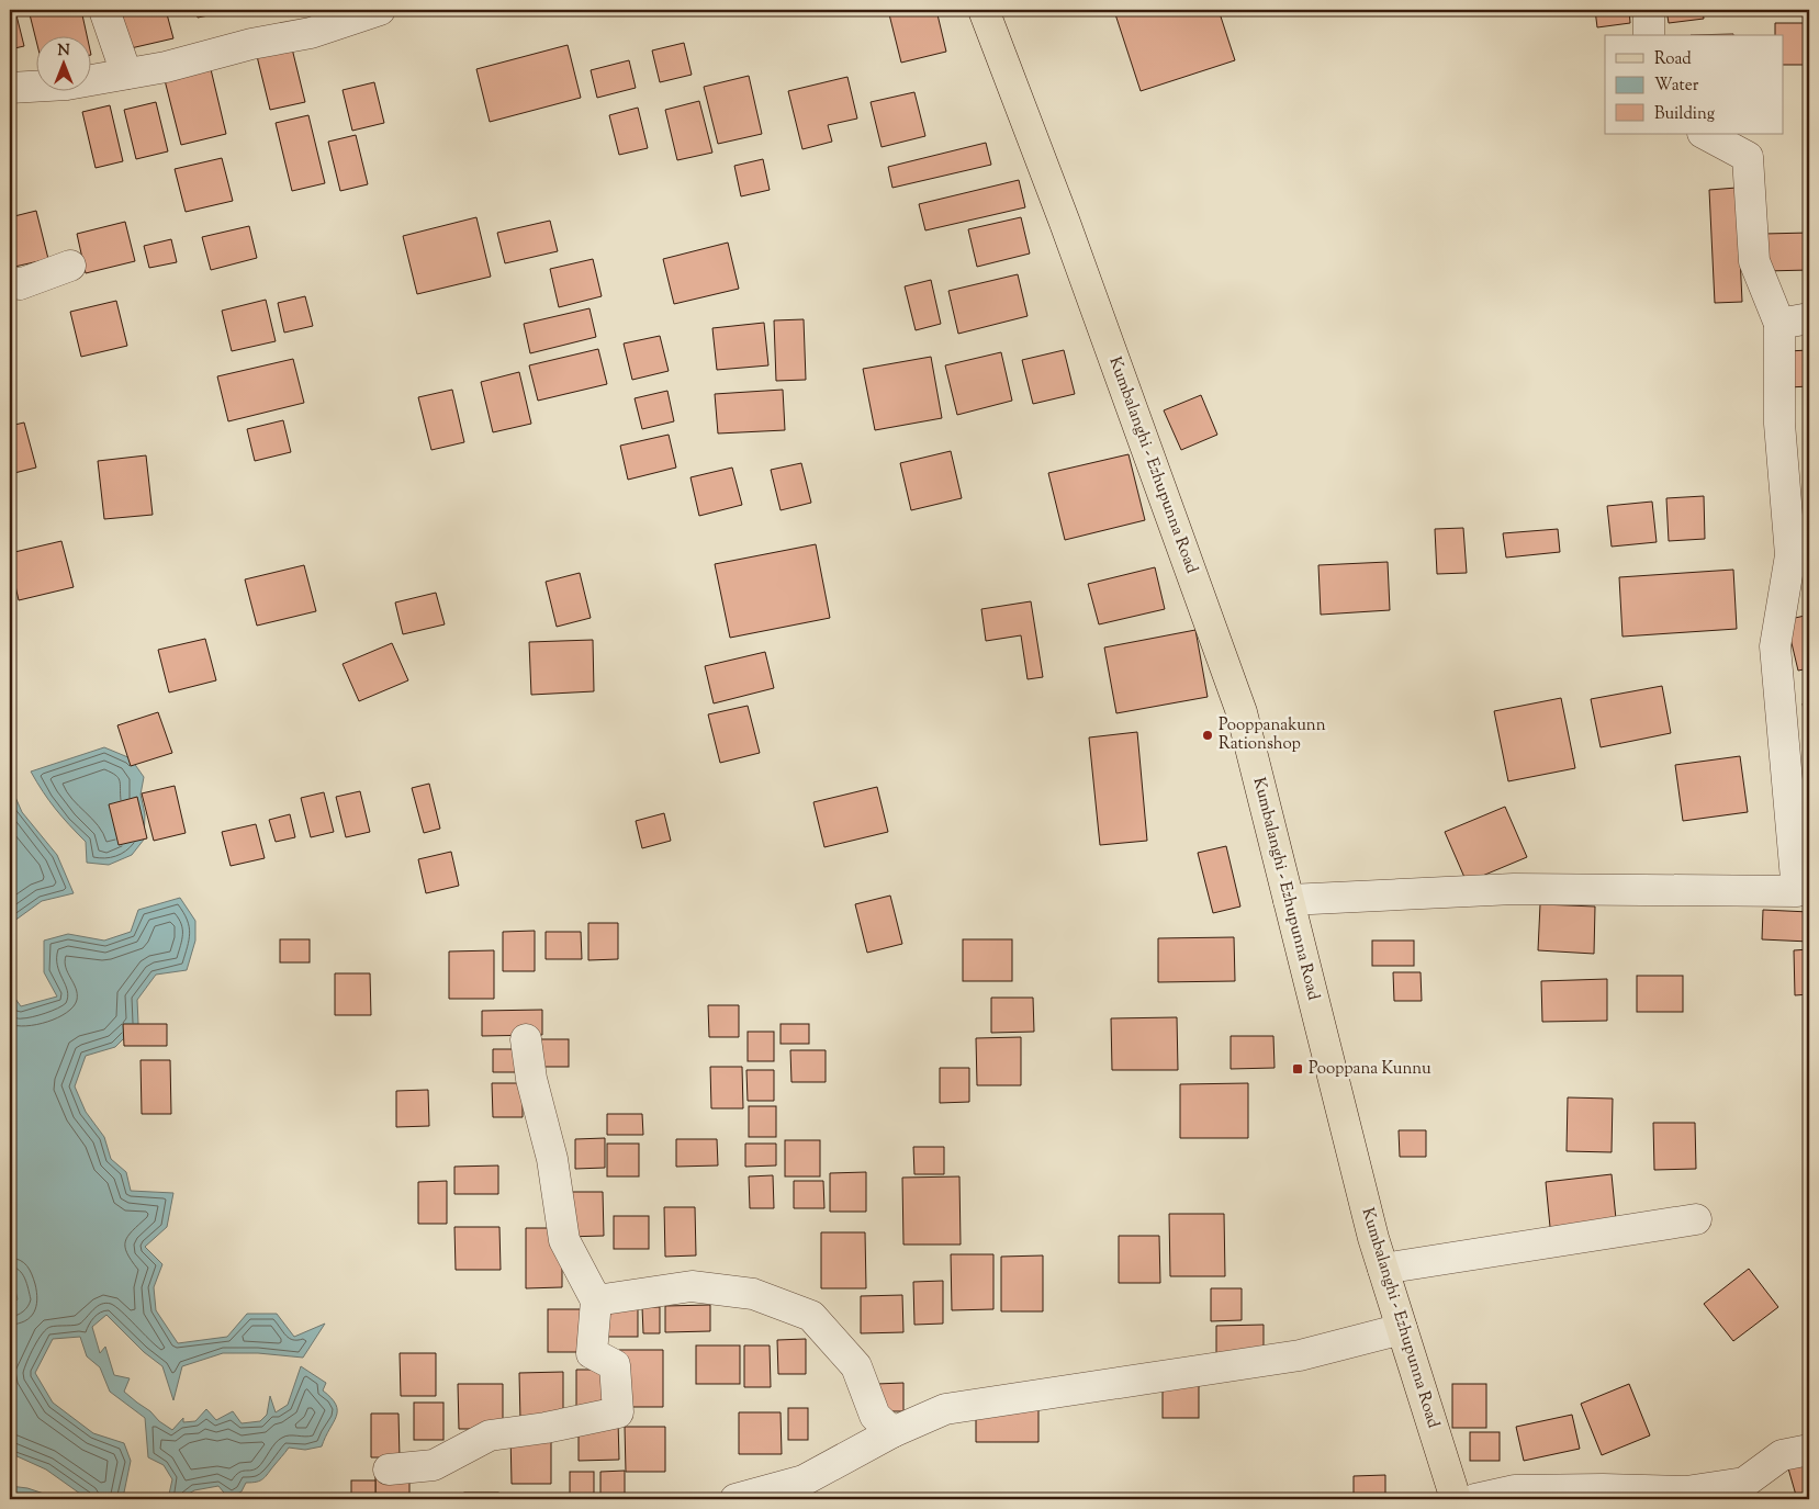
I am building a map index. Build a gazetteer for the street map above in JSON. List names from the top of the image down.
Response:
{
  "streets": {
    "main road": ["Kumbalanghi - Ezhupunna Road"]
  },
  "places": {
    "other": ["Pooppanakunn Rationshop"],
    "transit": ["Pooppana Kunnu"]
  },
  "legend": ["Road", "Water", "Building"],
  "north": "top"
}
